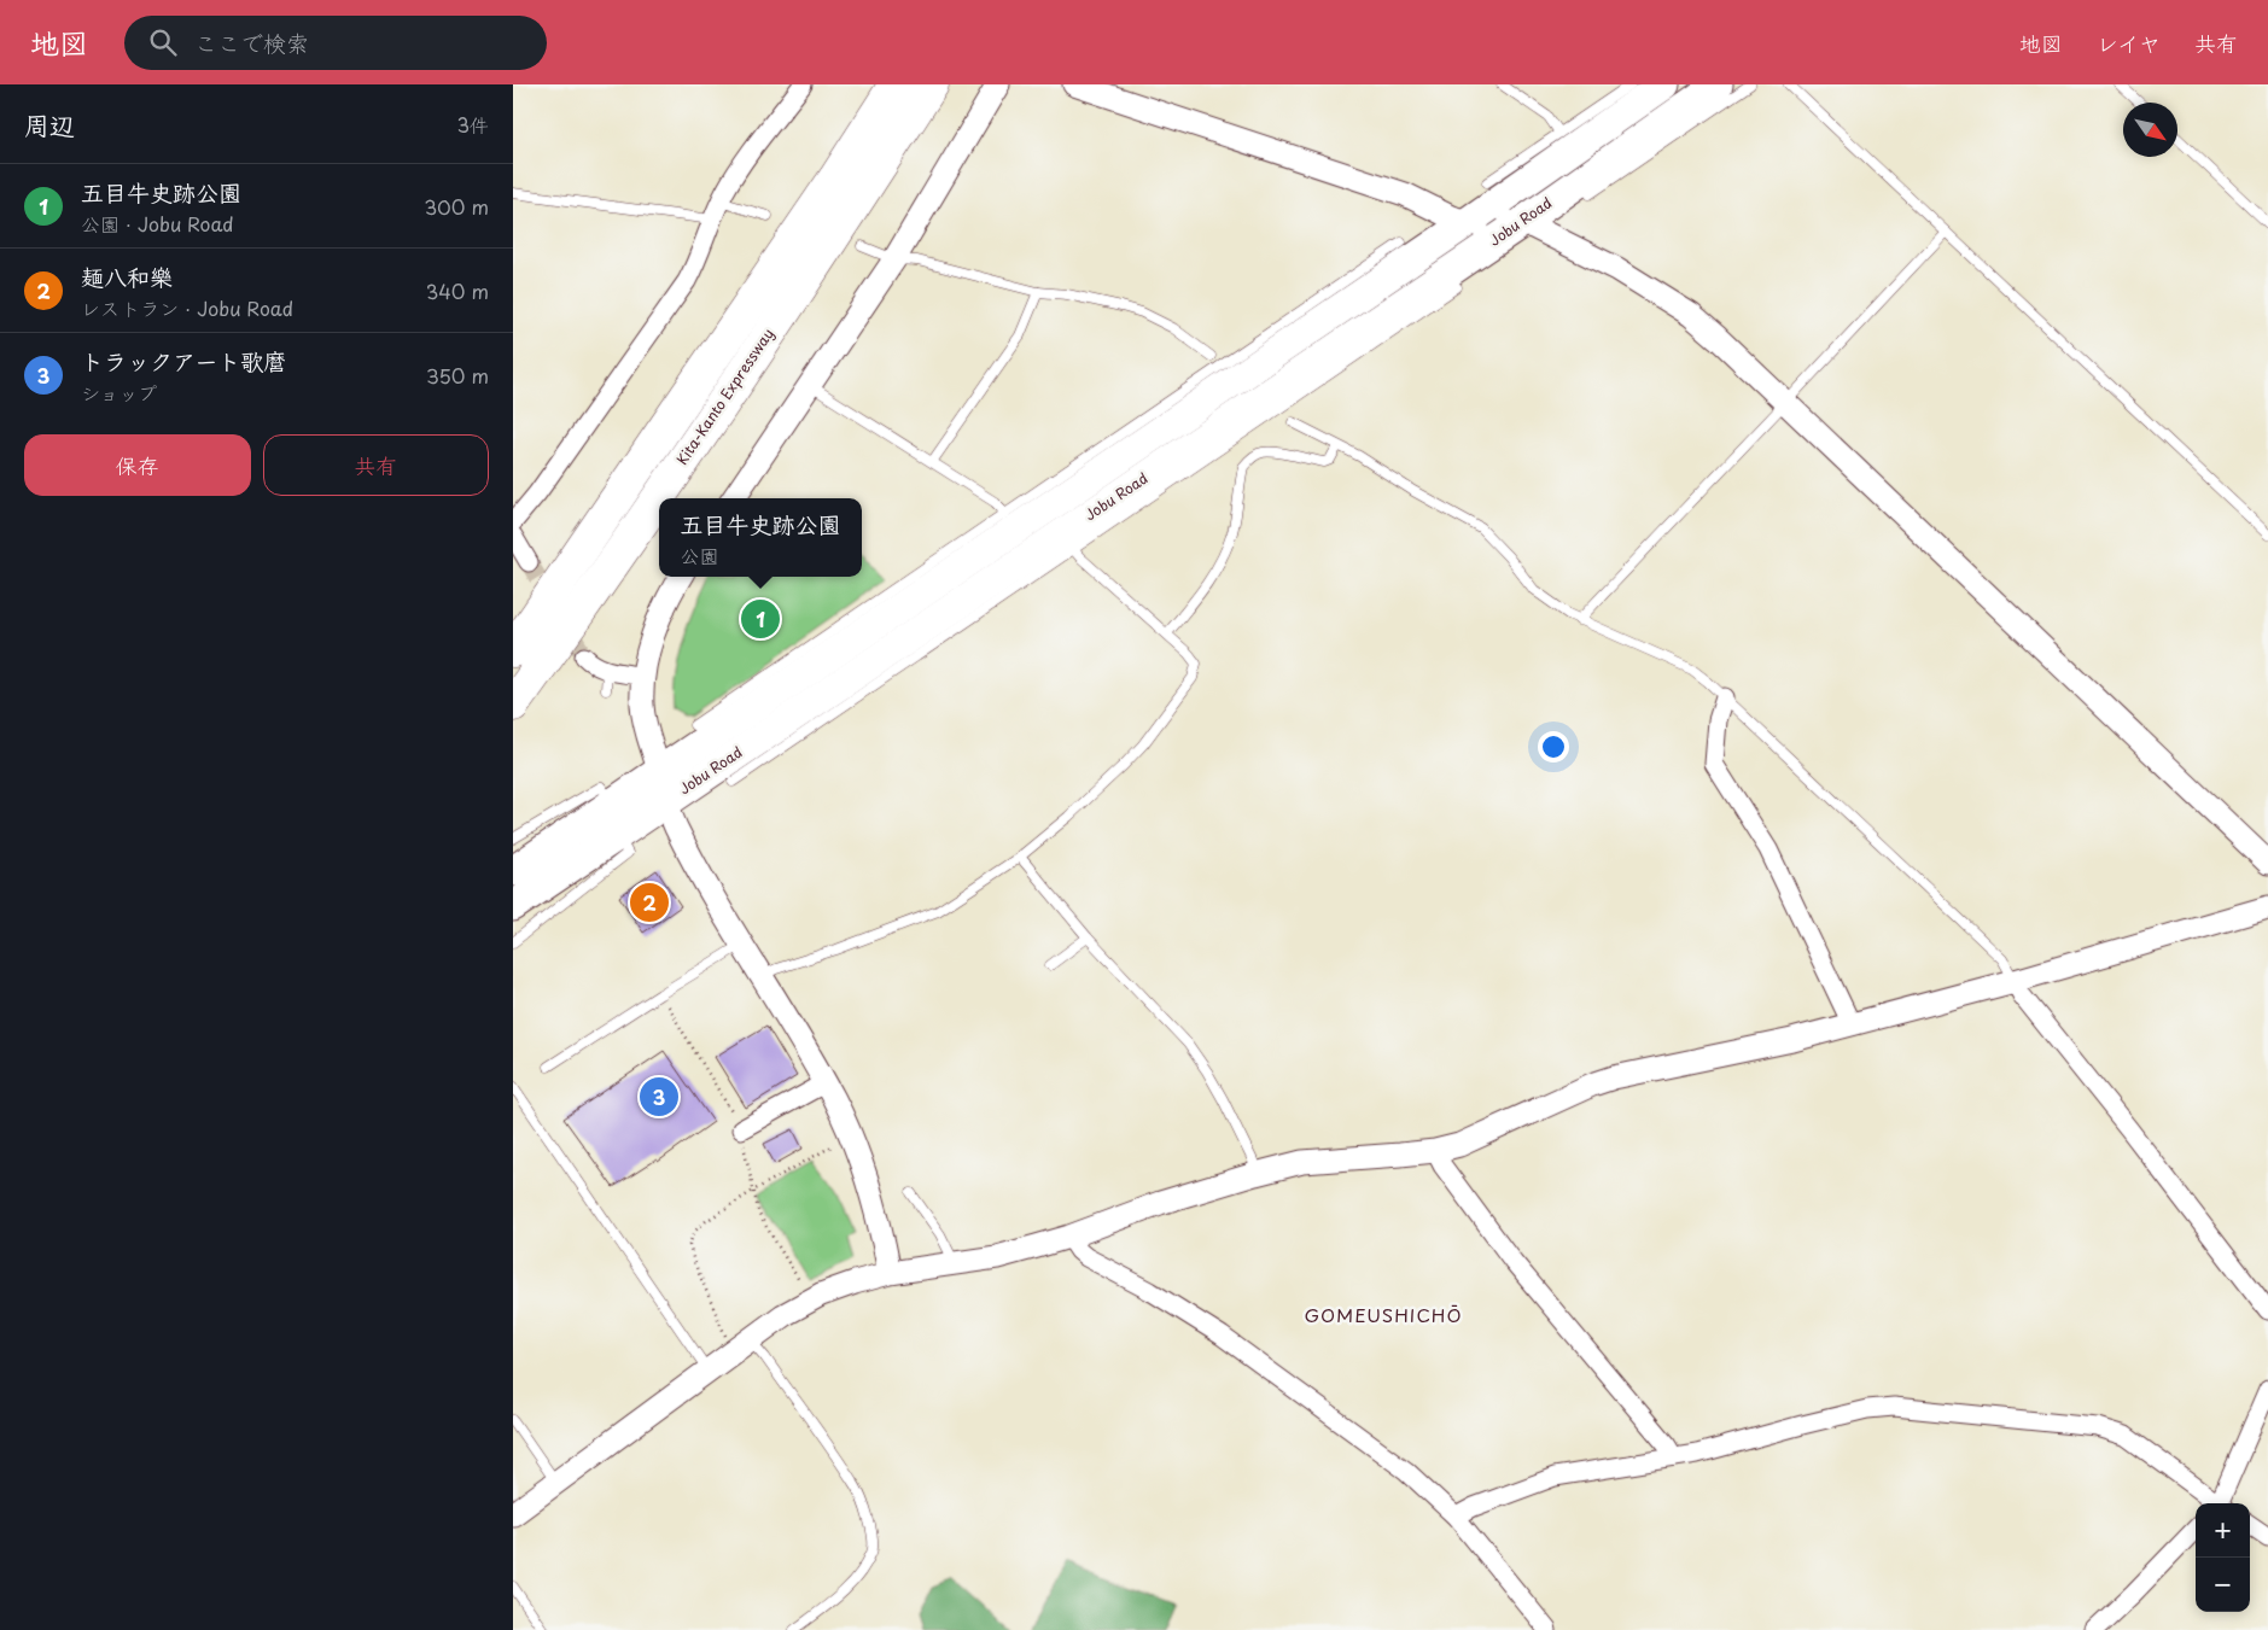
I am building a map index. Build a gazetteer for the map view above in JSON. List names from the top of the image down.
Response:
{
  "streets": {
    "highway": ["Jobu Road", "Kita-Kanto Expressway"]
  },
  "districts": ["GOMEUSHICHŌ"],
  "north": "bottom right",
  "page": {
    "header": "地図",
    "search": "ここで検索",
    "nav": ["地図", "レイヤ", "共有"],
    "heading": ["周辺", "3件"],
    "list": [
      {
        "mark": "1",
        "name": "五目牛史跡公園",
        "note": "公園 · Jobu Road",
        "value": "300 m"
      },
      {
        "mark": "2",
        "name": "麺八和樂",
        "note": "レストラン · Jobu Road",
        "value": "340 m"
      },
      {
        "mark": "3",
        "name": "トラックアート歌麿",
        "note": "ショップ",
        "value": "350 m"
      }
    ],
    "buttons": ["保存", "共有"],
    "popup": ["五目牛史跡公園", "公園"],
    "pins": ["1", "2", "3"],
    "map_buttons": ["+", "−"]
  }
}
